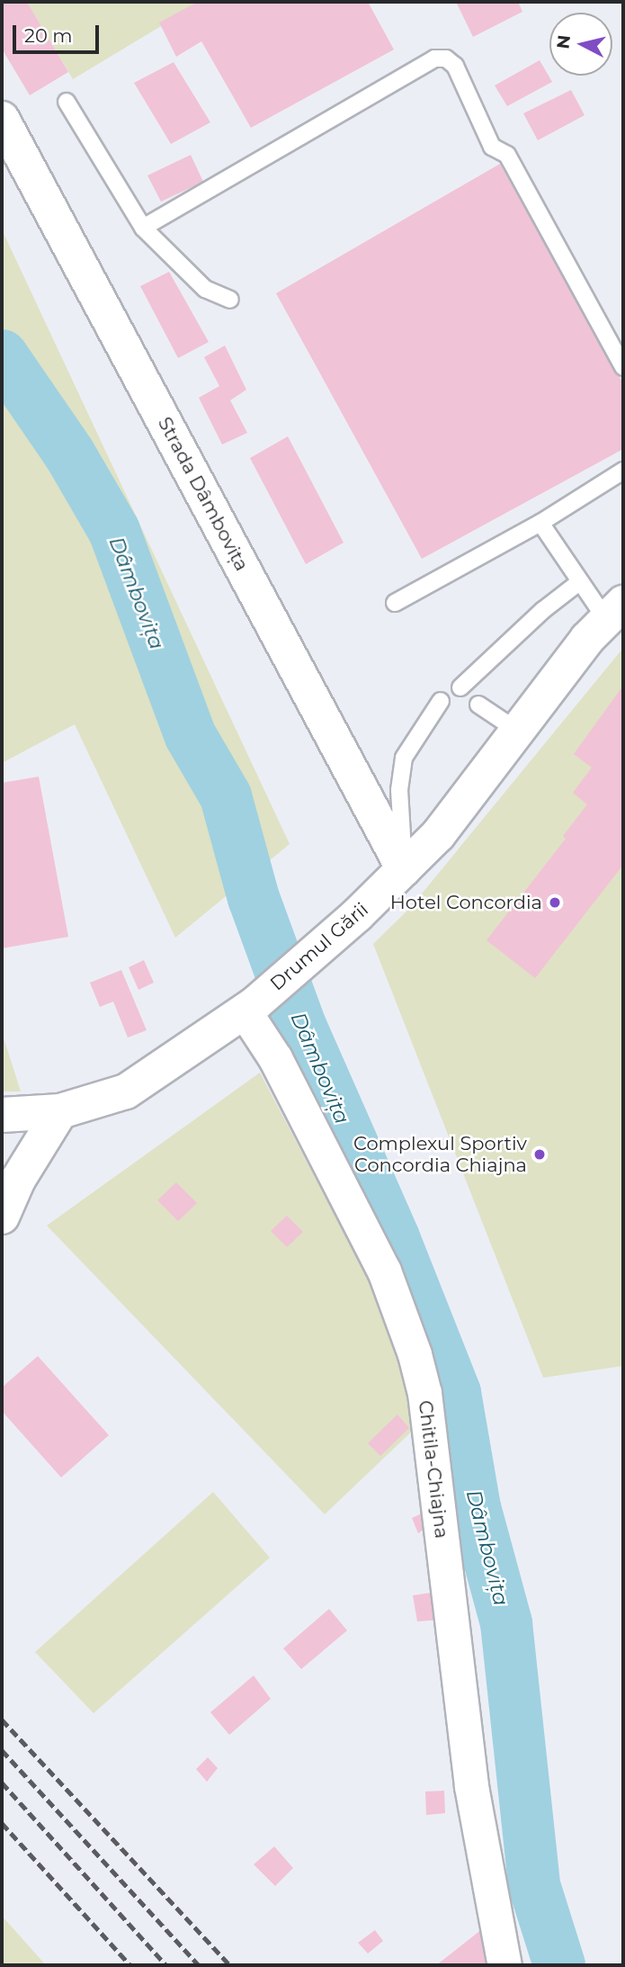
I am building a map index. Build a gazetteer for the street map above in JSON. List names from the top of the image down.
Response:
{
  "streets": {
    "main road": ["Strada Dâmbovița", "Drumul Gării"],
    "street": ["Chitila-Chiajna"]
  },
  "crossings": [
    ["Strada Dâmbovița", "Drumul Gării"],
    ["Drumul Gării", "Chitila-Chiajna"]
  ],
  "water": ["Dâmbovița"],
  "places": ["Hotel Concordia", "Complexul Sportiv Concordia Chiajna"],
  "scale_bar": "20 m",
  "north": "left"
}
